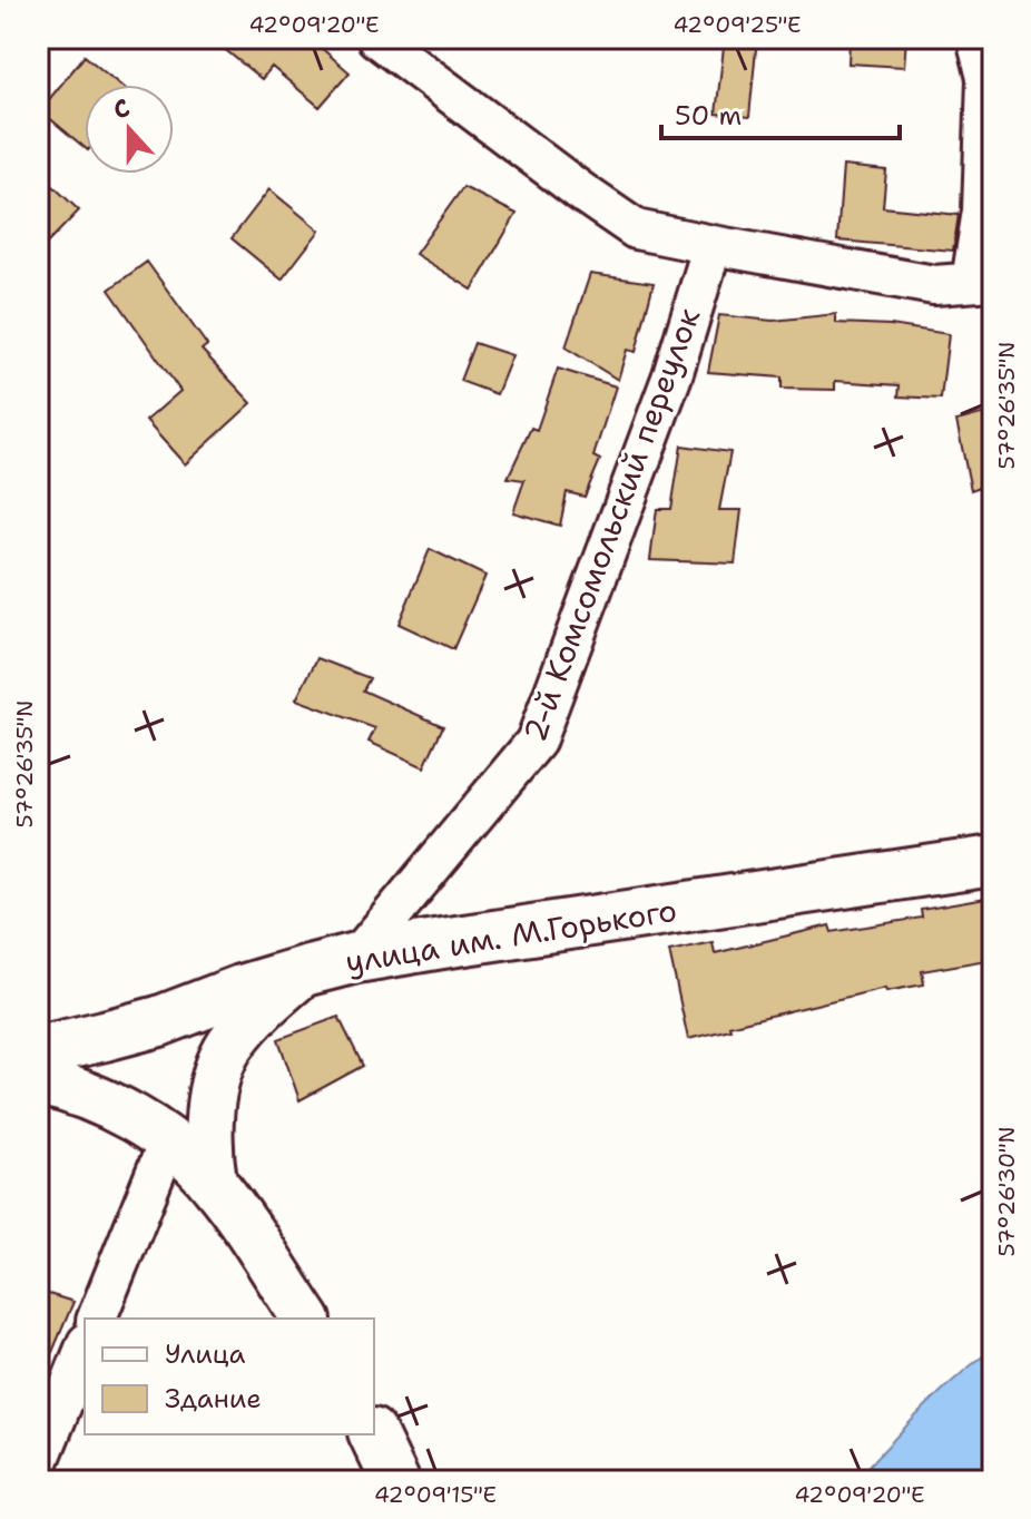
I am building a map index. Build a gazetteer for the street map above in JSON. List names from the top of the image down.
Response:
{
  "streets": {
    "main road": ["улица им. М.Горького"],
    "street": ["2-й Комсомольский переулок"]
  },
  "crossings": [
    ["2-й Комсомольский переулок", "улица им. М.Горького"]
  ],
  "legend": ["Улица", "Здание"],
  "scale_bar": "50 m",
  "north": "top",
  "coordinates": [
    "42°09'20\"E",
    "42°09'25\"E",
    "57°26'35\"N",
    "57°26'30\"N",
    "42°09'15\"E"
  ]
}
